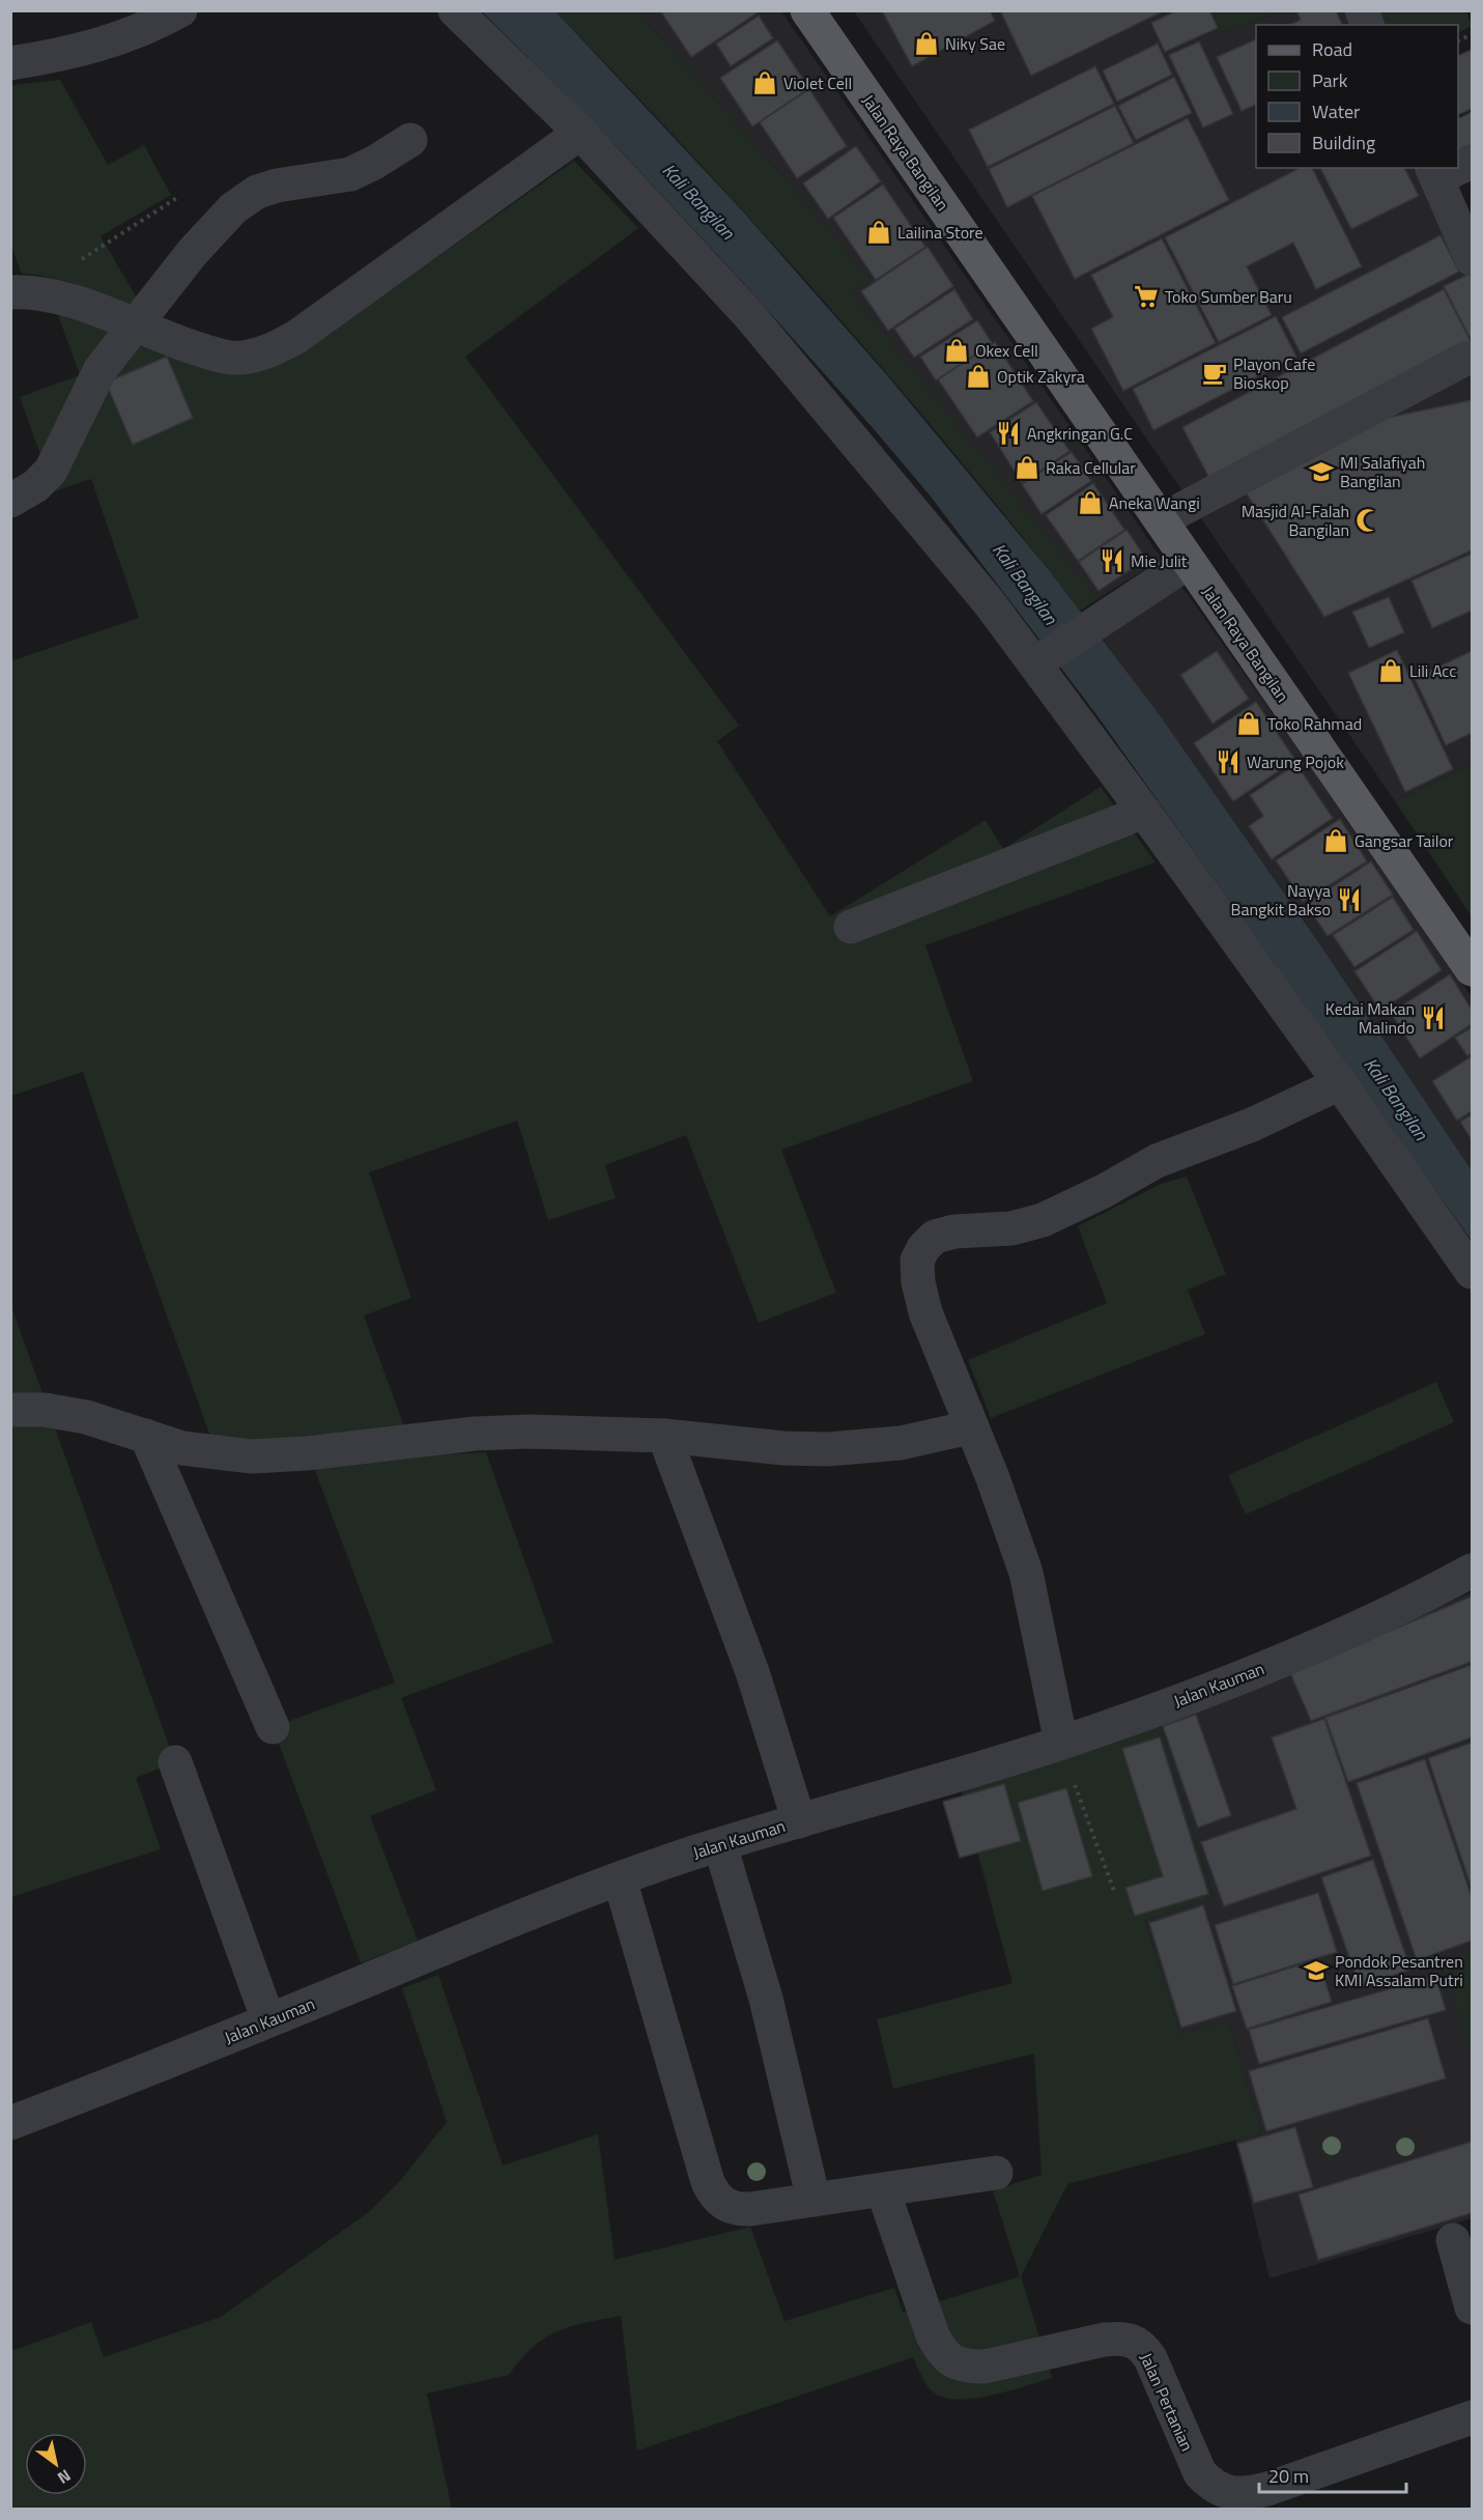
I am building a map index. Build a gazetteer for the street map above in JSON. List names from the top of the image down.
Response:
{
  "streets": {
    "main road": ["Jalan Raya Bangilan"],
    "street": ["Jalan Kauman", "Jalan Pertanian"]
  },
  "water": ["Kali Bangilan"],
  "places": {
    "shop": [
      "Niky Sae",
      "Violet Cell",
      "Lailina Store",
      "Okex Cell",
      "Optik Zakyra",
      "Raka Cellular",
      "Aneka Wangi",
      "Lili Acc",
      "Toko Rahmad",
      "Gangsar Tailor"
    ],
    "supermarket": ["Toko Sumber Baru"],
    "cafe": ["Playon Cafe Bioskop"],
    "restaurant": [
      "Angkringan G.C",
      "Mie Julit",
      "Warung Pojok",
      "Nayya Bangkit Bakso",
      "Kedai Makan Malindo"
    ],
    "school or university": ["MI Salafiyah Bangilan", "Pondok Pesantren KMI Assalam Putri"],
    "mosque": ["Masjid Al-Falah Bangilan"]
  },
  "legend": [
    "Road",
    "Park",
    "Water",
    "Building"
  ],
  "scale_bar": "20 m",
  "north": "bottom right"
}
